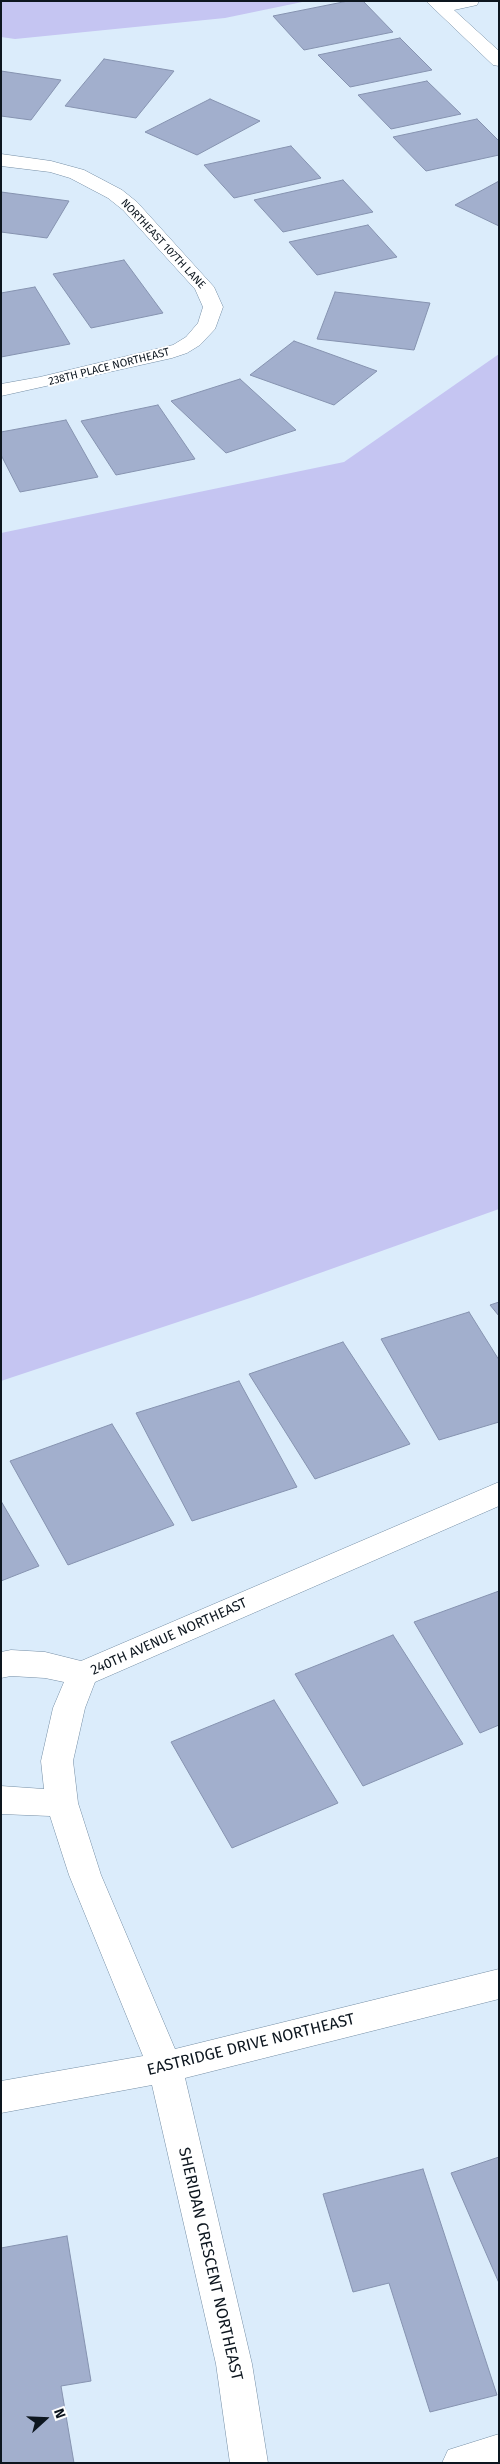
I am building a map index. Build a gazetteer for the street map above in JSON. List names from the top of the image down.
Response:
{
  "streets": {
    "street": [
      "NORTHEAST 107TH LANE",
      "238TH PLACE NORTHEAST",
      "240TH AVENUE NORTHEAST",
      "EASTRIDGE DRIVE NORTHEAST",
      "SHERIDAN CRESCENT NORTHEAST"
    ]
  },
  "crossings": [
    ["NORTHEAST 107TH LANE", "238TH PLACE NORTHEAST"],
    ["240TH AVENUE NORTHEAST", "EASTRIDGE DRIVE NORTHEAST"],
    ["240TH AVENUE NORTHEAST", "SHERIDAN CRESCENT NORTHEAST"],
    ["EASTRIDGE DRIVE NORTHEAST", "SHERIDAN CRESCENT NORTHEAST"]
  ],
  "north": "right"
}
